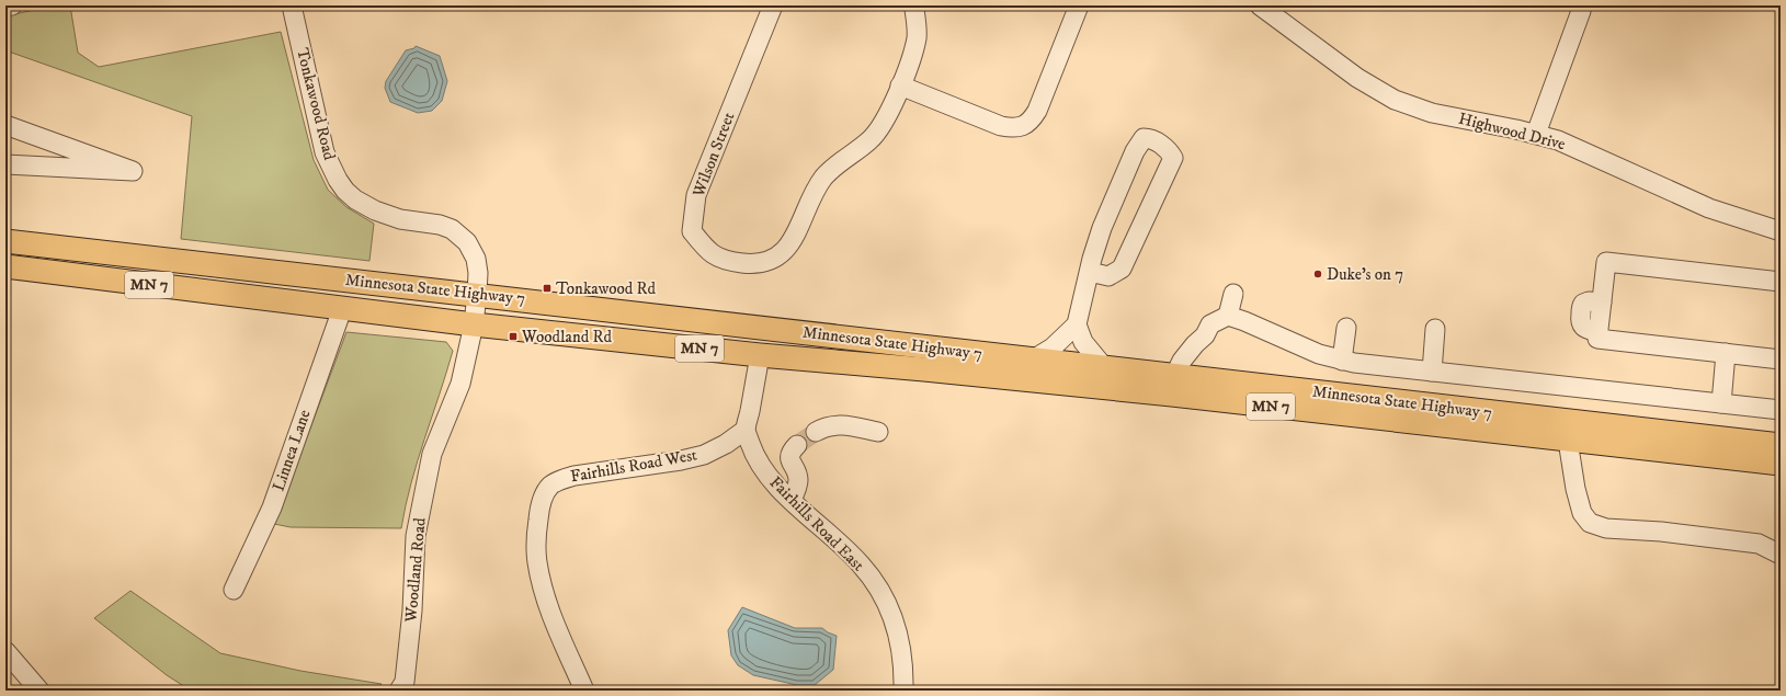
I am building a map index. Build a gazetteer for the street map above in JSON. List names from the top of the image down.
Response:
{
  "streets": {
    "main road": ["MN 7", "Minnesota State Highway 7"],
    "street": [
      "Tonkawood Road",
      "Highwood Drive",
      "Wilson Street",
      "Linnea Lane",
      "Fairhills Road West",
      "Fairhills Road East",
      "Woodland Road"
    ]
  },
  "crossings": [
    ["Tonkawood Road", "Minnesota State Highway 7"],
    ["Tonkawood Road", "Woodland Road"],
    ["Minnesota State Highway 7", "Linnea Lane"],
    ["Minnesota State Highway 7", "Fairhills Road East"],
    ["Minnesota State Highway 7", "Woodland Road"],
    ["Fairhills Road West", "Fairhills Road East"]
  ],
  "places": {
    "other": ["Duke's on 7"],
    "transit": ["Tonkawood Rd", "Woodland Rd"]
  }
}
